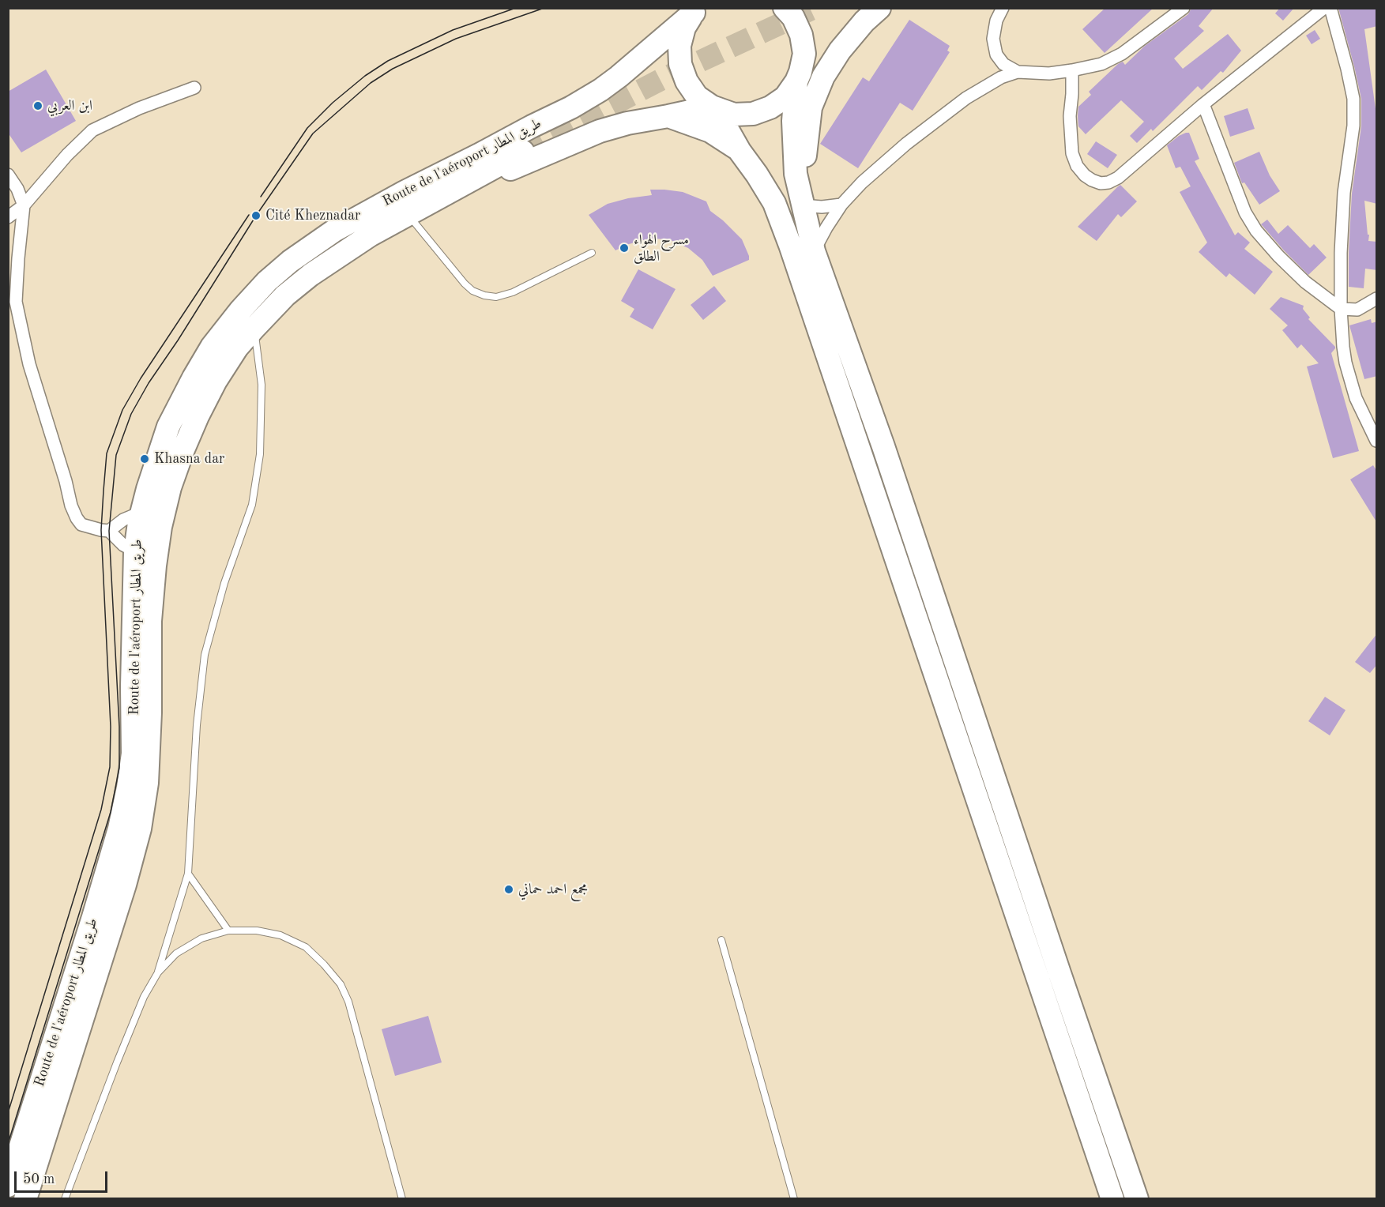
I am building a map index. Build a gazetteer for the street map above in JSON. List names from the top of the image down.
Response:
{
  "streets": {
    "highway": ["Route de l'aéroport طريق المطار"]
  },
  "places": [
    "ابن العربي",
    "Cité Kheznadar",
    "مسرح الهواء الطلق",
    "Khasna dar",
    "مجمع احمد حماني"
  ],
  "scale_bar": "50 m"
}
